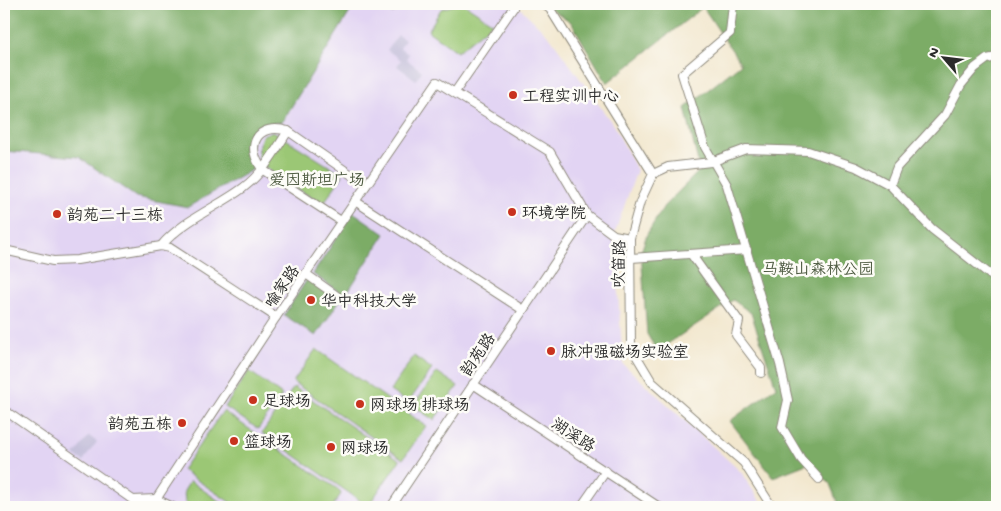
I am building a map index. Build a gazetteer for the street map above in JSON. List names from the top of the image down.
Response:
{
  "streets": {
    "street": [
      "吹笛路",
      "喻家路",
      "韵苑路",
      "湖溪路"
    ]
  },
  "crossings": [
    ["韵苑路", "湖溪路"]
  ],
  "parks": ["爱因斯坦广场", "马鞍山森林公园"],
  "places": [
    "工程实训中心",
    "环境学院",
    "韵苑二十三栋",
    "华中科技大学",
    "脉冲强磁场实验室",
    "足球场",
    "网球场 排球场",
    "韵苑五栋",
    "篮球场",
    "网球场"
  ],
  "north": "top left"
}
